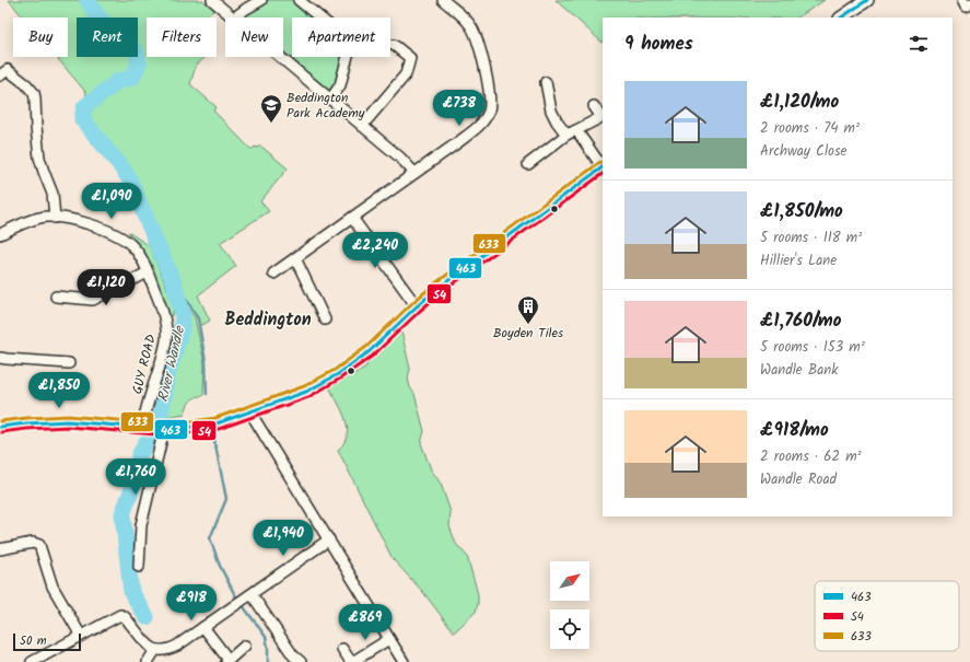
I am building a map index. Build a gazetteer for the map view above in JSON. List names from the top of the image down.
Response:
{
  "streets": {
    "street": ["GUY ROAD"]
  },
  "districts": ["Beddington"],
  "water": ["River Wandle"],
  "places": {
    "school or university": ["Beddington Park Academy"],
    "building": ["Boyden Tiles"]
  },
  "lines": ["transit line 463", "transit line 633", "transit line S4"],
  "legend": ["463", "S4", "633"],
  "scale_bar": "50 m",
  "north": "top right",
  "page": {
    "chip": [
      "Buy",
      "Rent",
      "Filters",
      "New",
      "Apartment"
    ],
    "heading": "9 homes",
    "list": [
      {
        "name": "£1,120/mo",
        "note": "2 rooms · 74 m² · Archway Close"
      },
      {
        "name": "£1,850/mo",
        "note": "5 rooms · 118 m² · Hillier's Lane"
      },
      {
        "name": "£1,760/mo",
        "note": "5 rooms · 153 m² · Wandle Bank"
      },
      {
        "name": "£918/mo",
        "note": "2 rooms · 62 m² · Wandle Road"
      }
    ],
    "price": [
      "£738",
      "£1,090",
      "£2,240",
      "£1,120",
      "£1,850",
      "£1,760",
      "£1,940",
      "£918",
      "£869"
    ],
    "scale": "50 m"
  }
}
